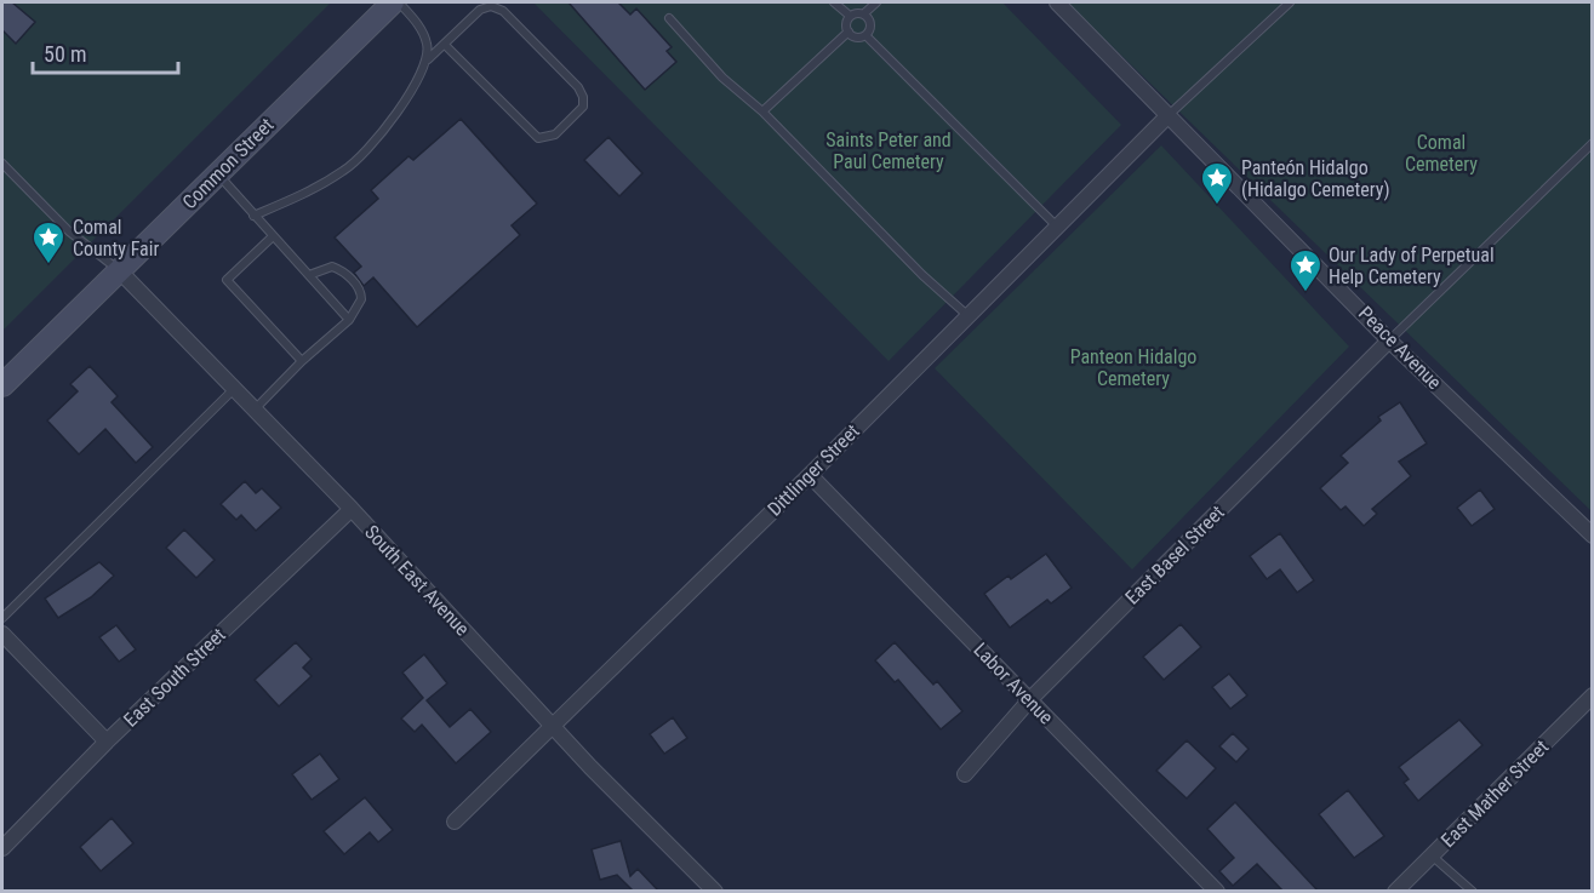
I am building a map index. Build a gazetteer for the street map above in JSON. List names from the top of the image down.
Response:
{
  "streets": {
    "main road": ["Common Street"],
    "street": [
      "Peace Avenue",
      "Dittlinger Street",
      "East Basel Street",
      "South East Avenue",
      "East South Street",
      "Labor Avenue",
      "East Mather Street"
    ]
  },
  "crossings": [
    ["Common Street", "South East Avenue"],
    ["Peace Avenue", "Dittlinger Street"],
    ["Peace Avenue", "East Basel Street"],
    ["Dittlinger Street", "South East Avenue"],
    ["Dittlinger Street", "Labor Avenue"],
    ["East Basel Street", "Labor Avenue"],
    ["South East Avenue", "East South Street"]
  ],
  "parks": ["Saints Peter and Paul Cemetery", "Comal Cemetery", "Panteon Hidalgo Cemetery"],
  "places": {
    "place": ["Panteón Hidalgo (Hidalgo Cemetery)", "Comal County Fair", "Our Lady of Perpetual Help Cemetery"]
  },
  "scale_bar": "50 m"
}
